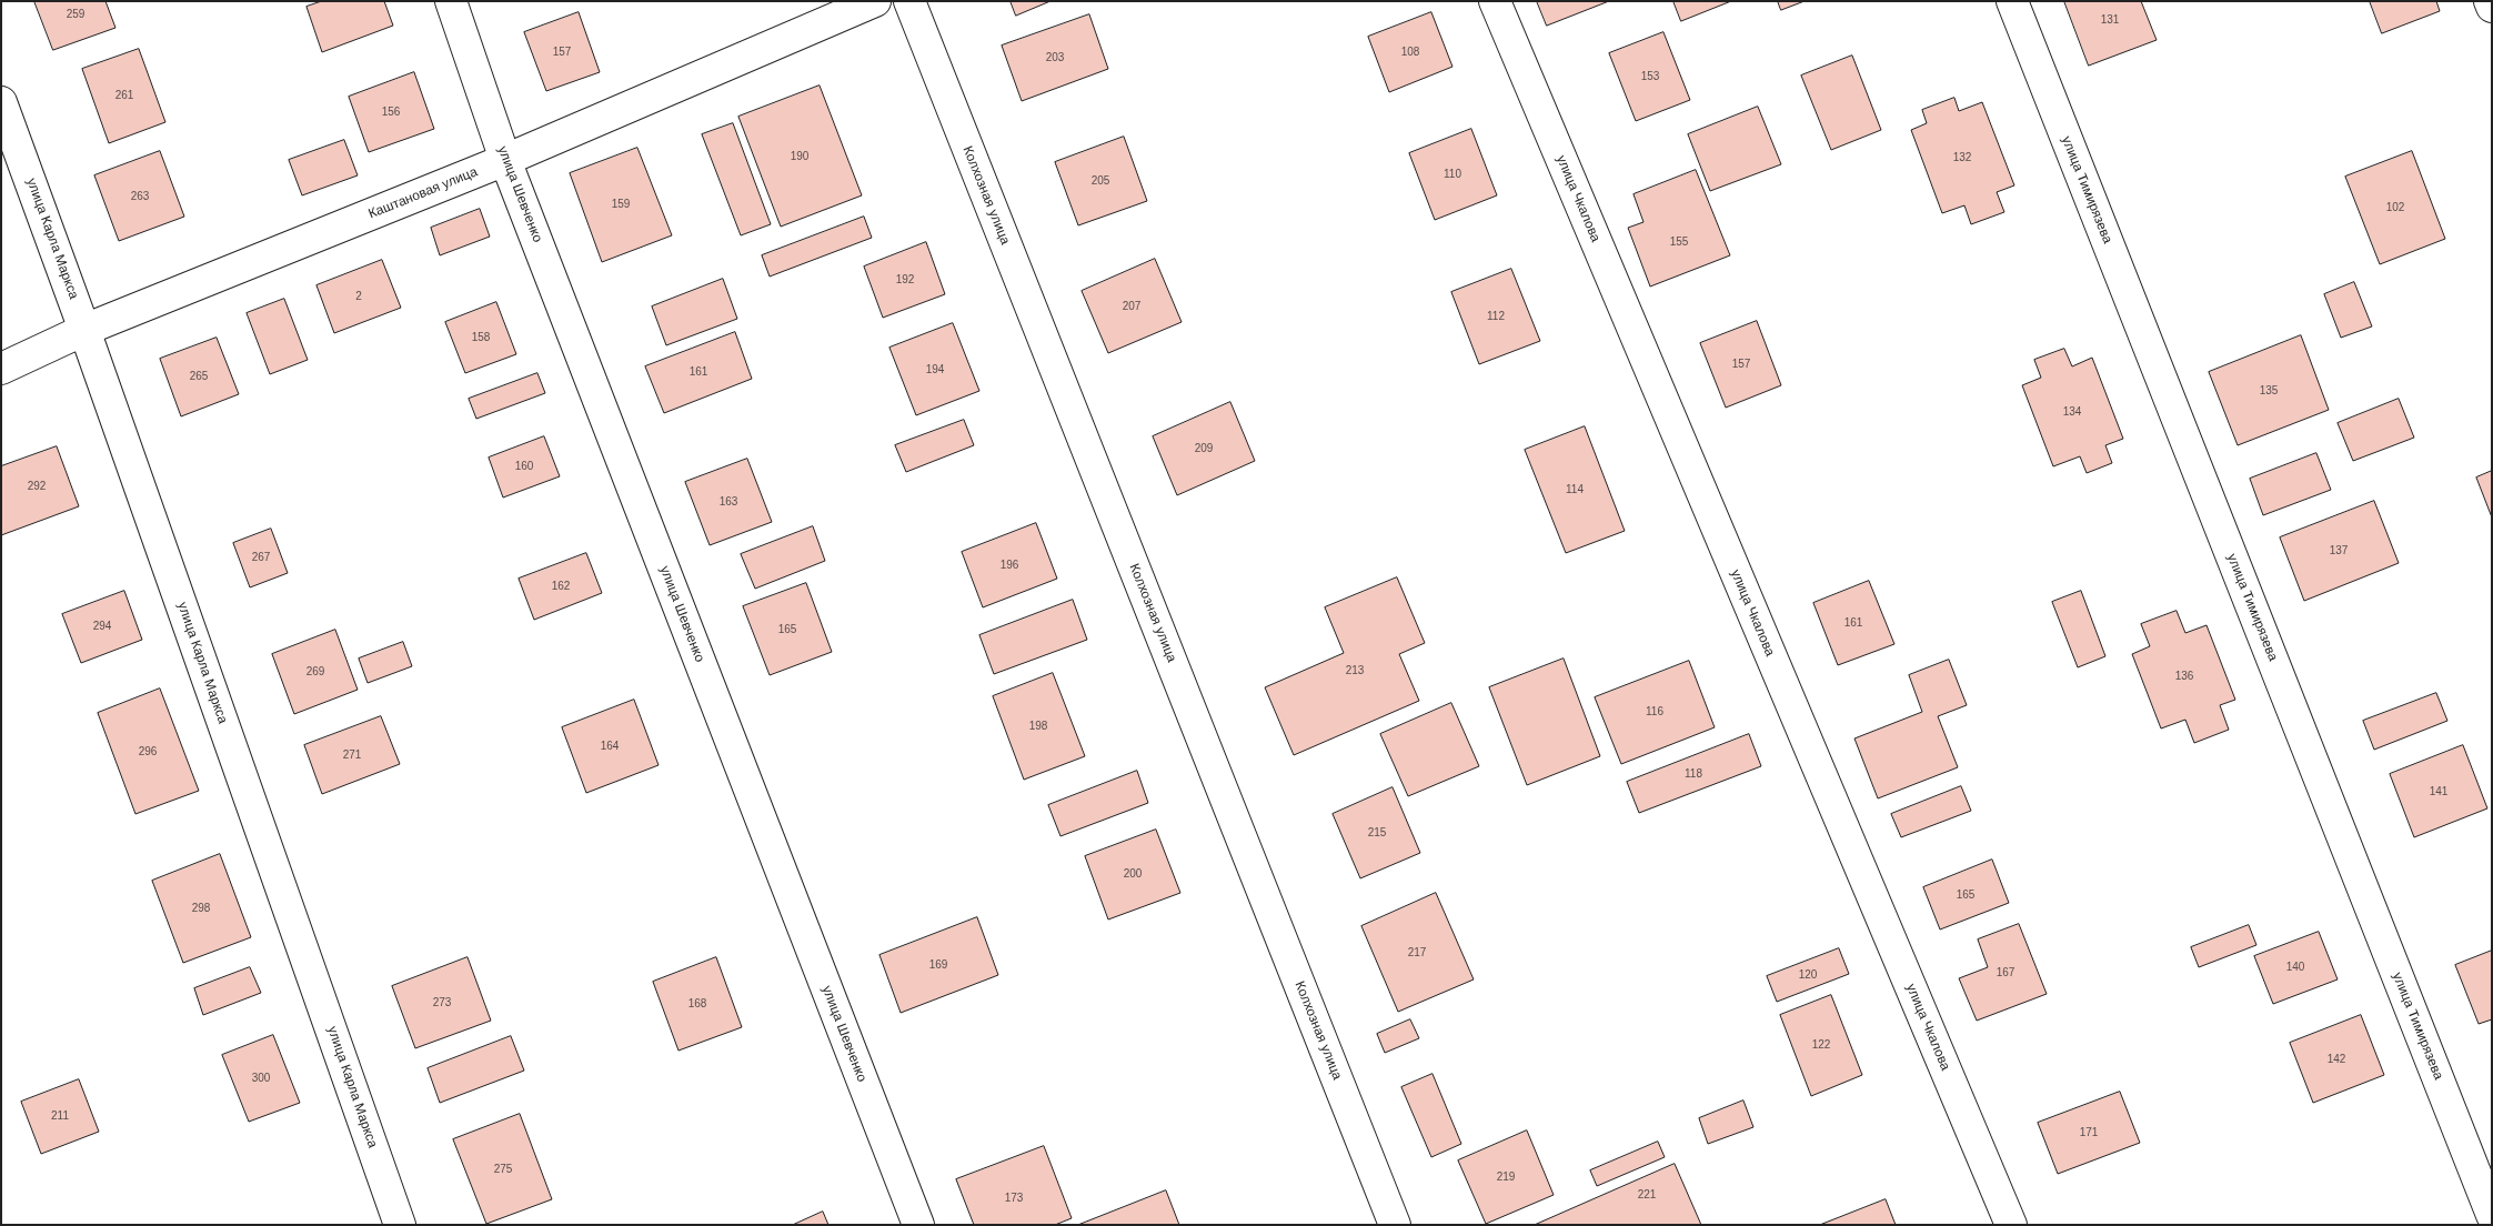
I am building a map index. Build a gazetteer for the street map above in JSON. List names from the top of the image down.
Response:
{
  "streets": {
    "street": [
      "улица Тимирязева",
      "Каштановая улица",
      "улица Шевченко",
      "Колхозная улица",
      "улица Чкалова",
      "улица Карла Маркса"
    ]
  },
  "crossings": [
    ["Каштановая улица", "улица Шевченко"],
    ["Каштановая улица", "улица Карла Маркса"]
  ],
  "house_numbers": [
    "259",
    "131",
    "157",
    "108",
    "203",
    "153",
    "261",
    "156",
    "190",
    "132",
    "110",
    "205",
    "263",
    "159",
    "102",
    "155",
    "192",
    "2",
    "207",
    "112",
    "158",
    "157",
    "194",
    "161",
    "265",
    "135",
    "134",
    "209",
    "160",
    "292",
    "114",
    "163",
    "137",
    "267",
    "196",
    "162",
    "161",
    "294",
    "165",
    "213",
    "269",
    "136",
    "116",
    "198",
    "164",
    "296",
    "271",
    "118",
    "141",
    "215",
    "200",
    "165",
    "298",
    "217",
    "169",
    "140",
    "167",
    "120",
    "273",
    "168",
    "122",
    "142",
    "300",
    "211",
    "171",
    "275",
    "219",
    "221",
    "173"
  ]
}
